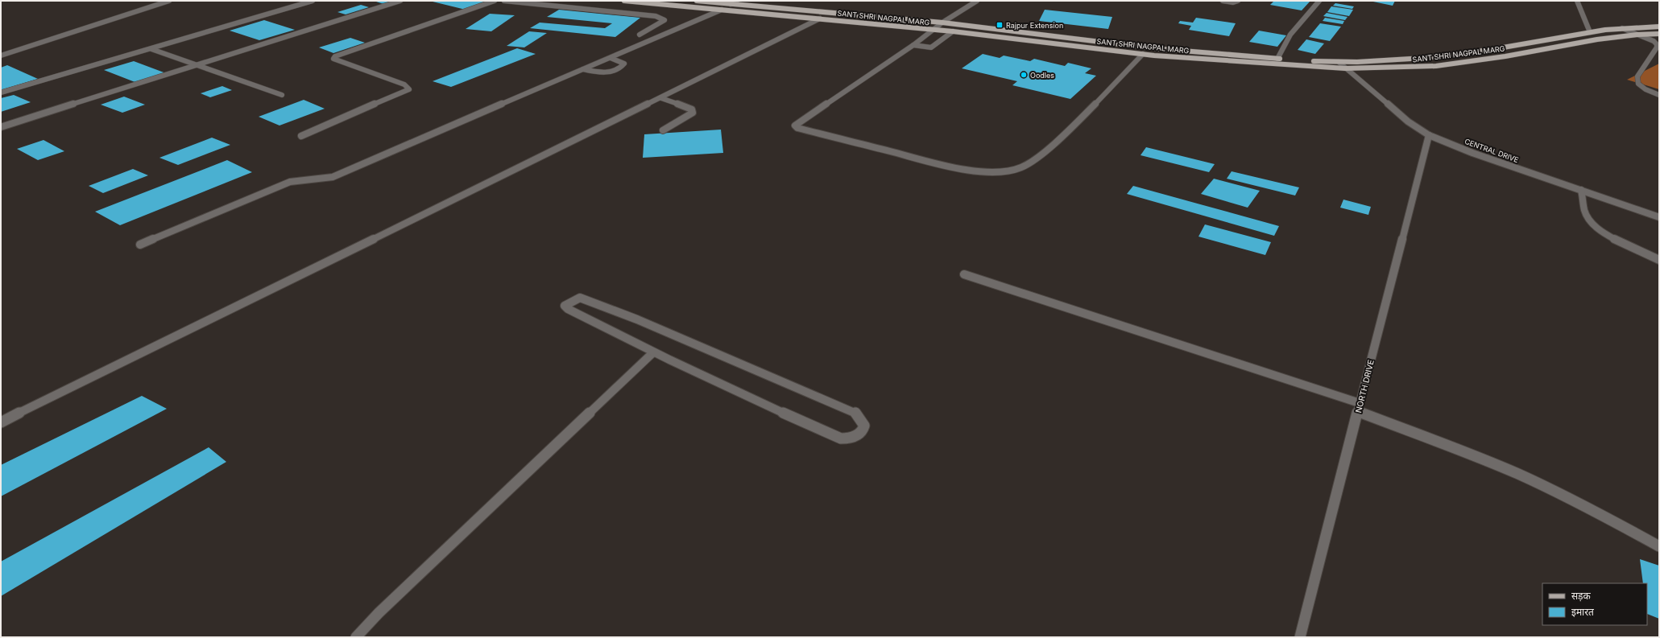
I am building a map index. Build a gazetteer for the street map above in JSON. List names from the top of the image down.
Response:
{
  "streets": {
    "main road": ["SANT SHRI NAGPAL MARG"],
    "street": ["CENTRAL DRIVE", "NORTH DRIVE"]
  },
  "crossings": [
    ["SANT SHRI NAGPAL MARG", "CENTRAL DRIVE"],
    ["CENTRAL DRIVE", "NORTH DRIVE"]
  ],
  "places": {
    "transit": ["Rajpur Extension"],
    "other": ["Oodles"]
  },
  "legend": ["सड़क", "इमारत"]
}
